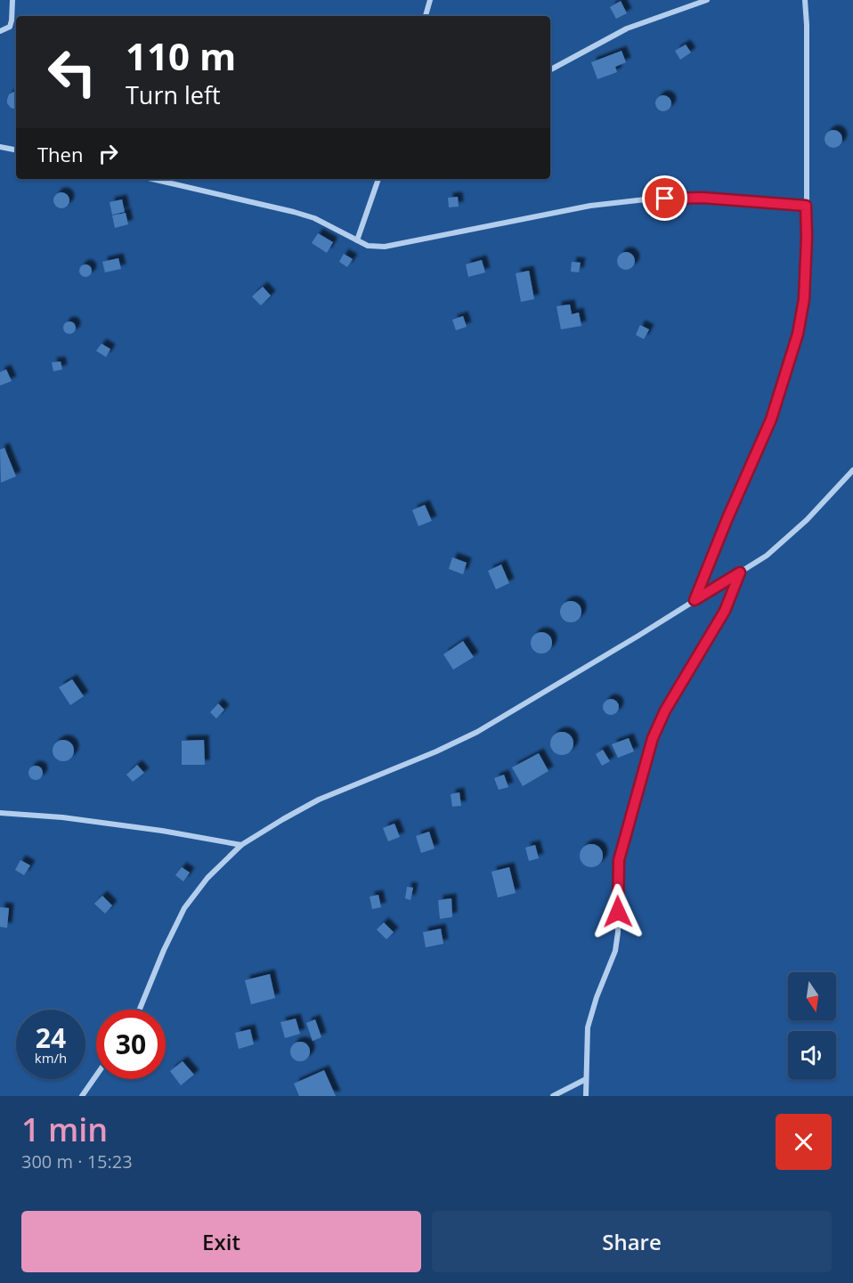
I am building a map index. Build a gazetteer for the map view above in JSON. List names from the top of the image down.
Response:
{
  "north": "bottom",
  "page": {
    "turn": ["110 m", "Turn left"],
    "then": "Then",
    "speed": "24 km/h",
    "limit": "30",
    "heading": ["1 min", "300 m · 15:23"],
    "buttons": ["Exit", "Share"]
  }
}
